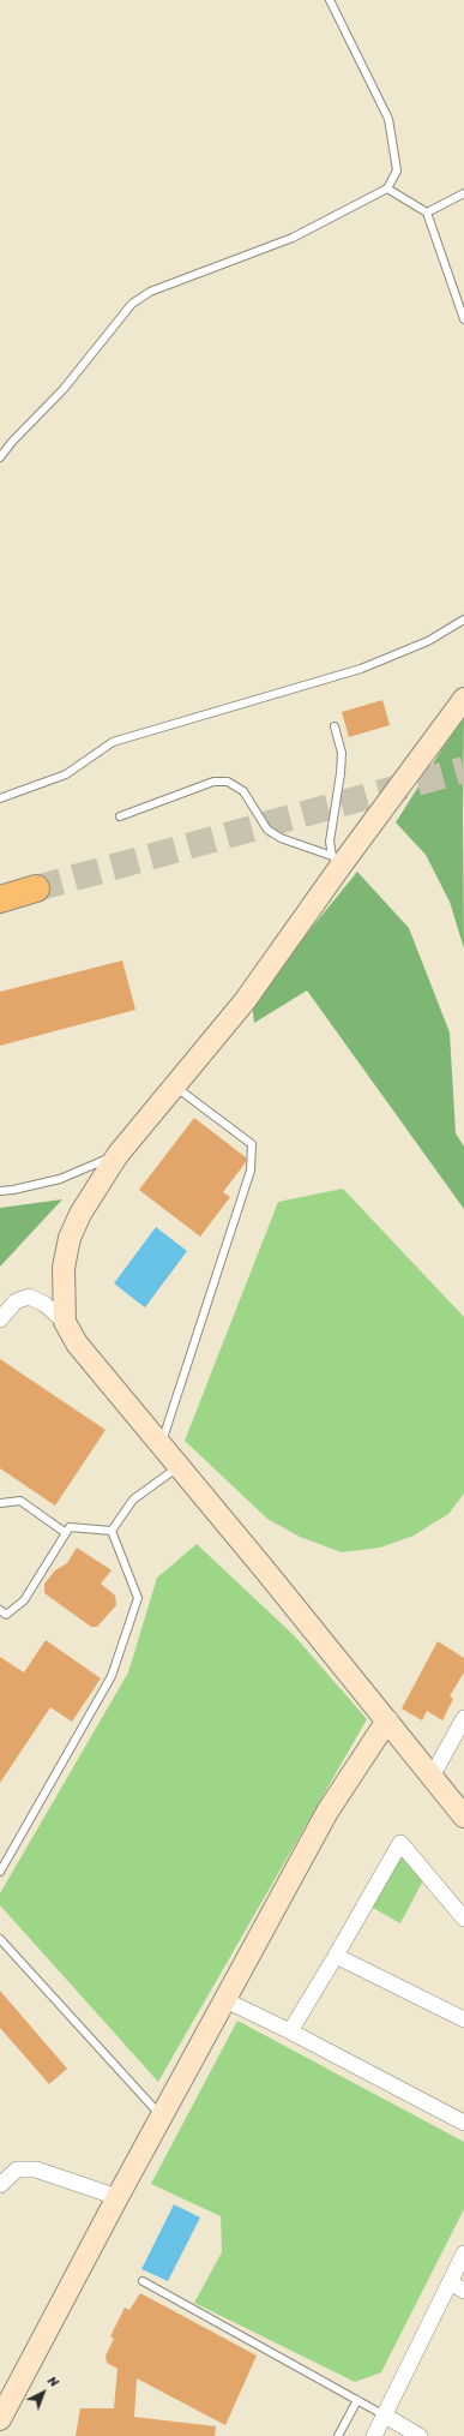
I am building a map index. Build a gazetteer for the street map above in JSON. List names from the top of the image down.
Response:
{
  "north": "top right"
}
